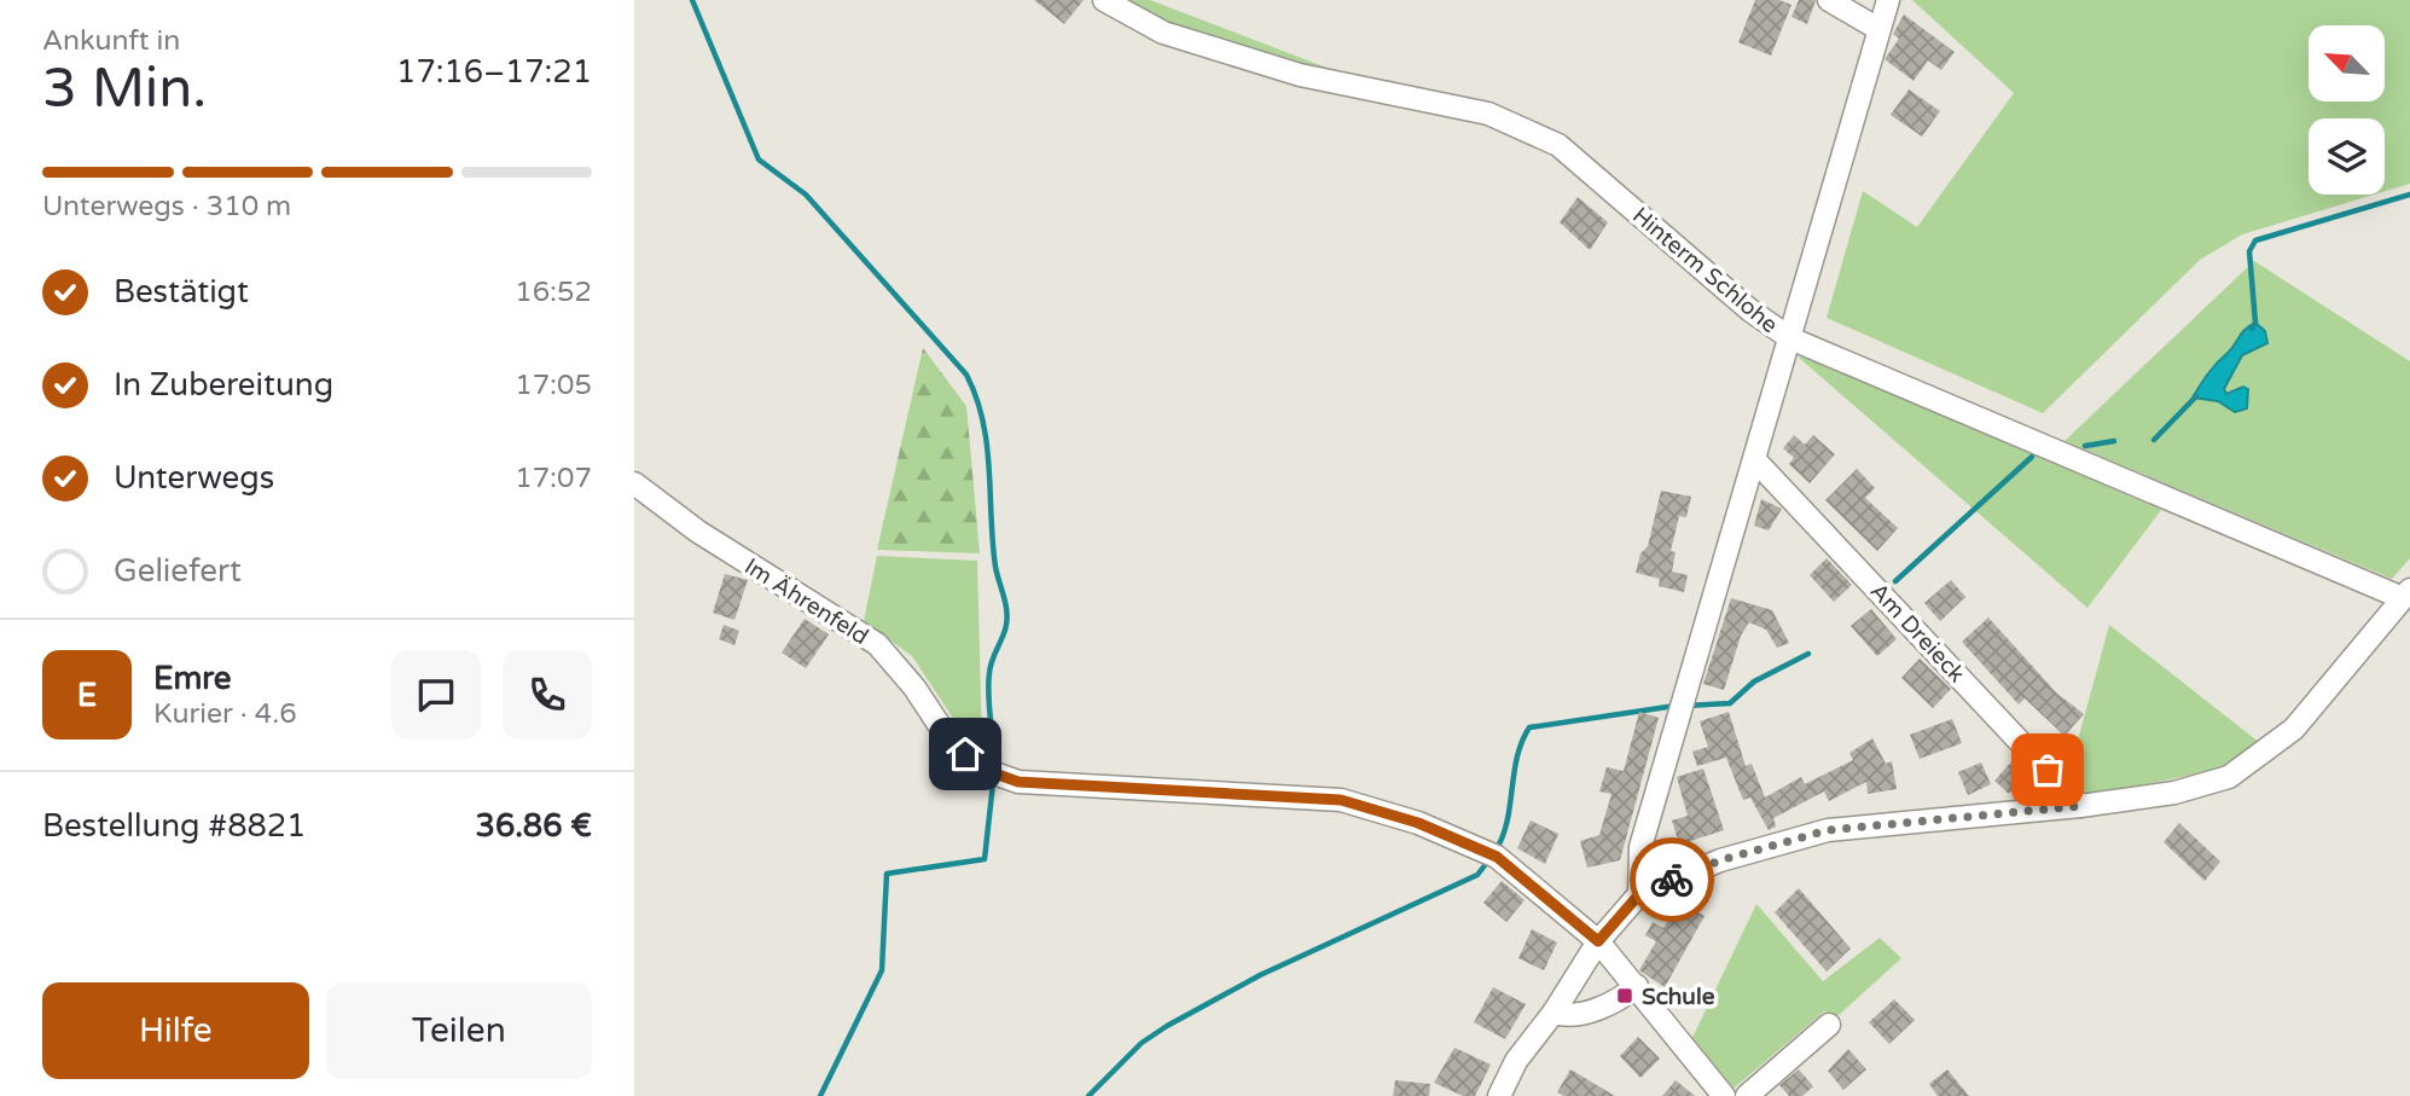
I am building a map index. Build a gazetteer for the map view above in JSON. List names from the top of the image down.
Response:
{
  "streets": {
    "street": ["Hinterm Schlohe", "Im Ährenfeld", "Am Dreieck"]
  },
  "places": {
    "transit": ["Schule"]
  },
  "north": "top left",
  "page": {
    "heading": ["3 Min.", "Ankunft in", "17:16–17:21"],
    "panel": [
      "Emre",
      "Kurier · 4.6",
      "Bestellung #8821",
      "36.86 €"
    ],
    "bar": "Unterwegs · 310 m",
    "list": [
      ["Bestätigt", "16:52"],
      ["In Zubereitung", "17:05"],
      ["Unterwegs", "17:07"],
      "Geliefert"
    ],
    "round": "E",
    "buttons": ["Hilfe", "Teilen"]
  }
}
